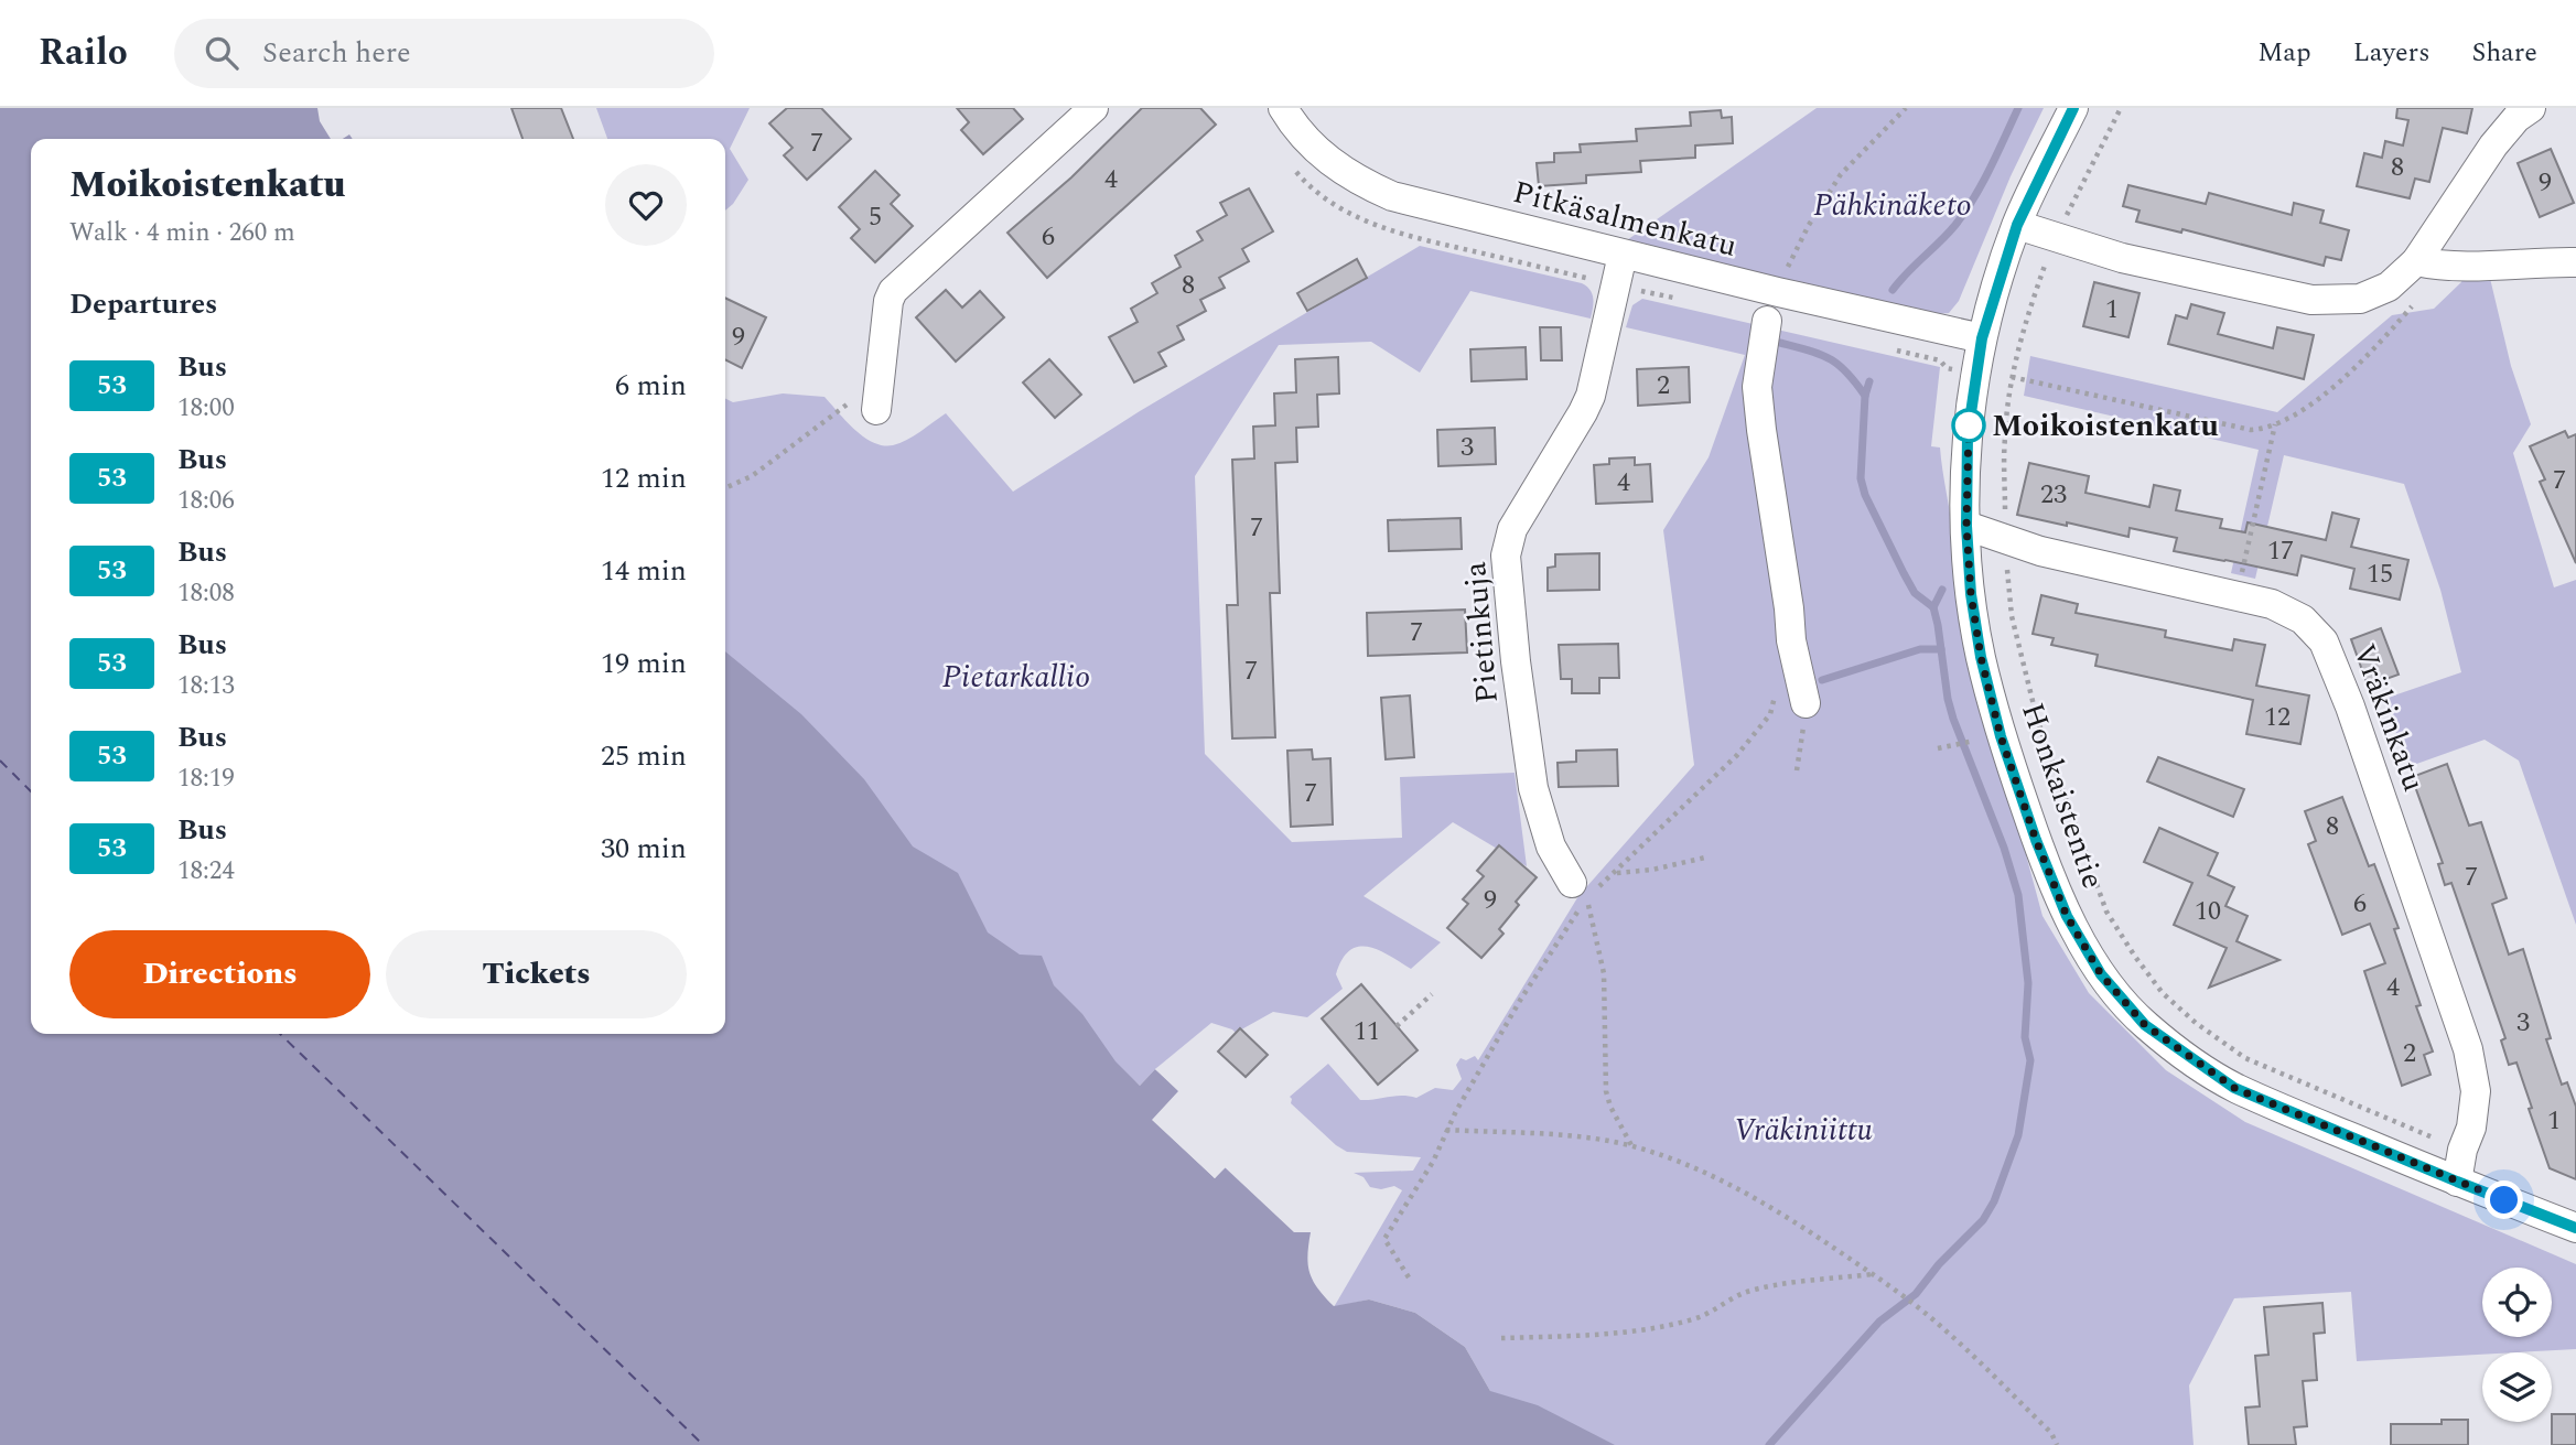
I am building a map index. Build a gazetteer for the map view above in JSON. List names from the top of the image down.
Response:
{
  "streets": {
    "street": [
      "Pitkäsalmenkatu",
      "Pietinkuja",
      "Vräkinkatu",
      "Honkaistentie"
    ]
  },
  "crossings": [
    ["Pitkäsalmenkatu", "Pietinkuja"],
    ["Pitkäsalmenkatu", "Honkaistentie"],
    ["Vräkinkatu", "Honkaistentie"]
  ],
  "parks": ["Pähkinäketo", "Pietarkallio", "Vräkiniittu"],
  "places": ["Moikoistenkatu"],
  "lines": ["bus line 53"],
  "house_numbers": [
    "7",
    "8",
    "4",
    "9",
    "5",
    "6",
    "8",
    "1",
    "9",
    "2",
    "3",
    "7",
    "4",
    "23",
    "7",
    "17",
    "15",
    "7",
    "7",
    "12",
    "7",
    "8",
    "7",
    "9",
    "6",
    "10",
    "4",
    "3",
    "11",
    "2",
    "1"
  ],
  "page": {
    "header": "Railo",
    "search": "Search here",
    "nav": ["Map", "Layers", "Share"],
    "heading": [
      ["Moikoistenkatu", "Walk · 4 min · 260 m"],
      "Departures"
    ],
    "list": [
      {
        "mark": "53",
        "name": "Bus",
        "note": "18:00",
        "value": "6 min"
      },
      {
        "mark": "53",
        "name": "Bus",
        "note": "18:06",
        "value": "12 min"
      },
      {
        "mark": "53",
        "name": "Bus",
        "note": "18:08",
        "value": "14 min"
      },
      {
        "mark": "53",
        "name": "Bus",
        "note": "18:13",
        "value": "19 min"
      },
      {
        "mark": "53",
        "name": "Bus",
        "note": "18:19",
        "value": "25 min"
      },
      {
        "mark": "53",
        "name": "Bus",
        "note": "18:24",
        "value": "30 min"
      }
    ],
    "buttons": ["Directions", "Tickets"]
  }
}
